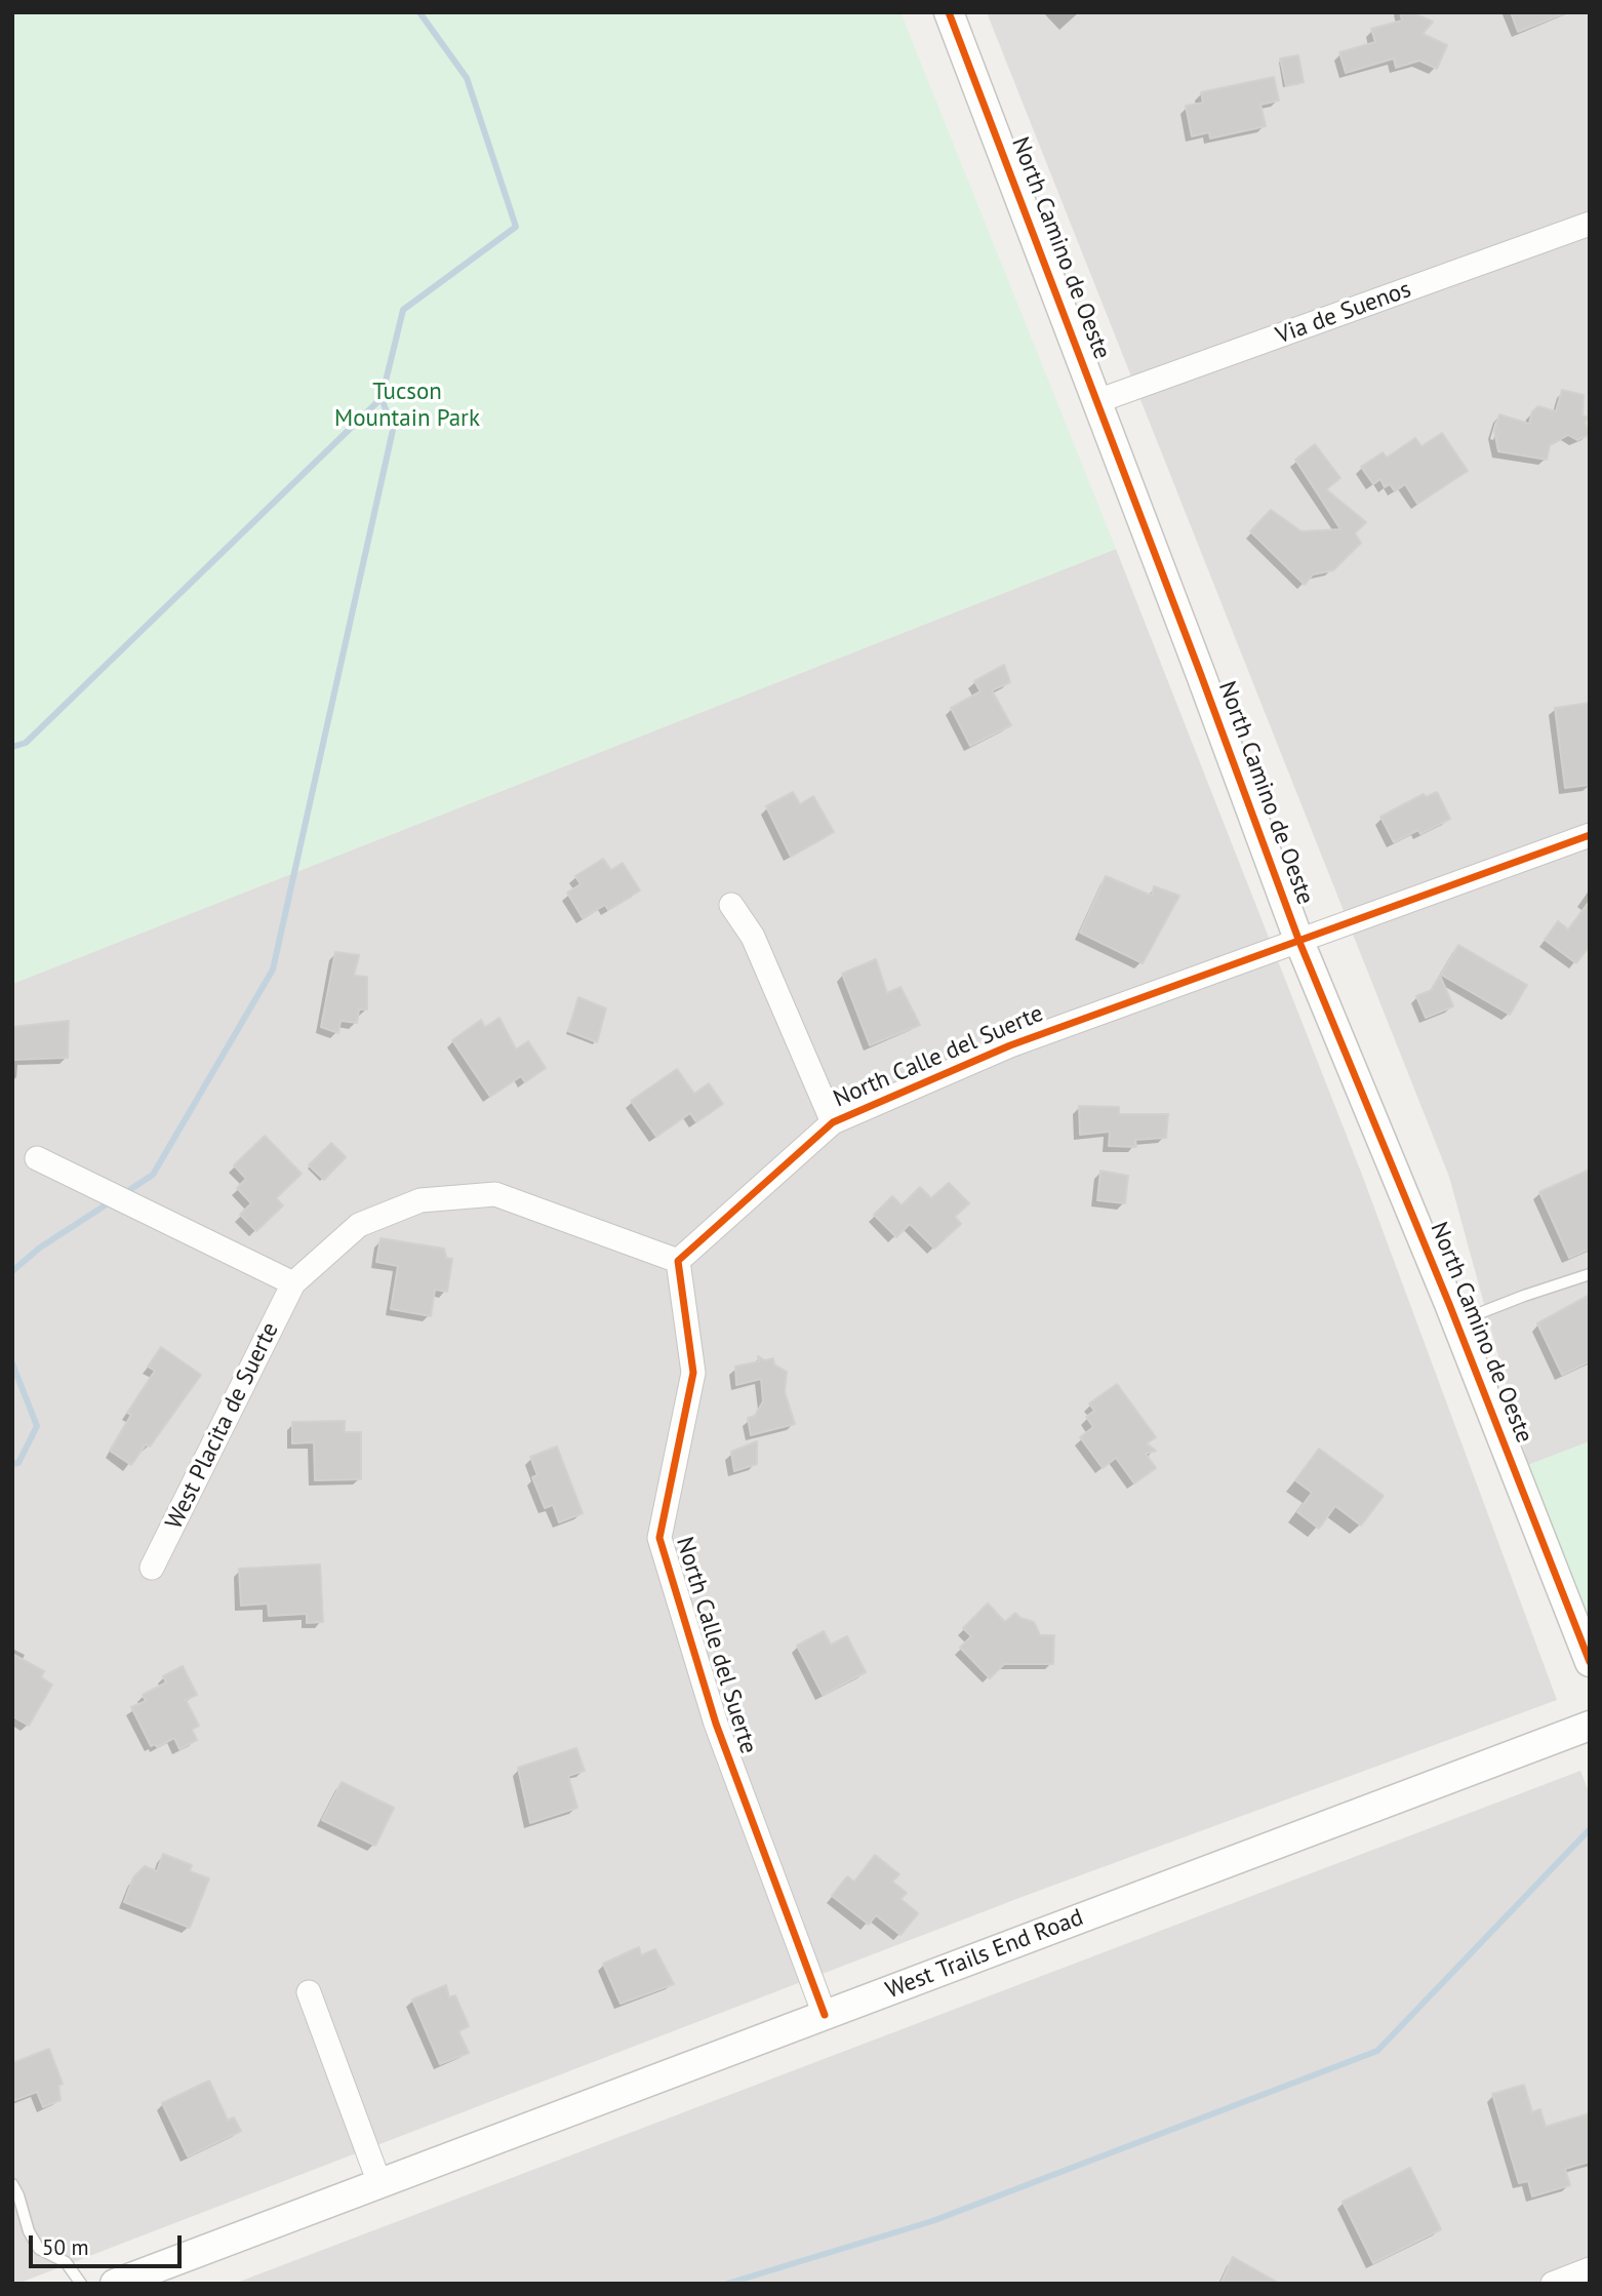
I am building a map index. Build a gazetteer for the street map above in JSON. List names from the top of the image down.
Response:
{
  "streets": {
    "street": [
      "North Camino de Oeste",
      "Via de Suenos",
      "North Calle del Suerte",
      "West Placita de Suerte",
      "West Trails End Road"
    ]
  },
  "crossings": [
    ["North Camino de Oeste", "Via de Suenos"],
    ["North Camino de Oeste", "North Calle del Suerte"],
    ["North Calle del Suerte", "West Placita de Suerte"],
    ["North Calle del Suerte", "West Trails End Road"]
  ],
  "parks": ["Tucson Mountain Park"],
  "scale_bar": "50 m"
}
